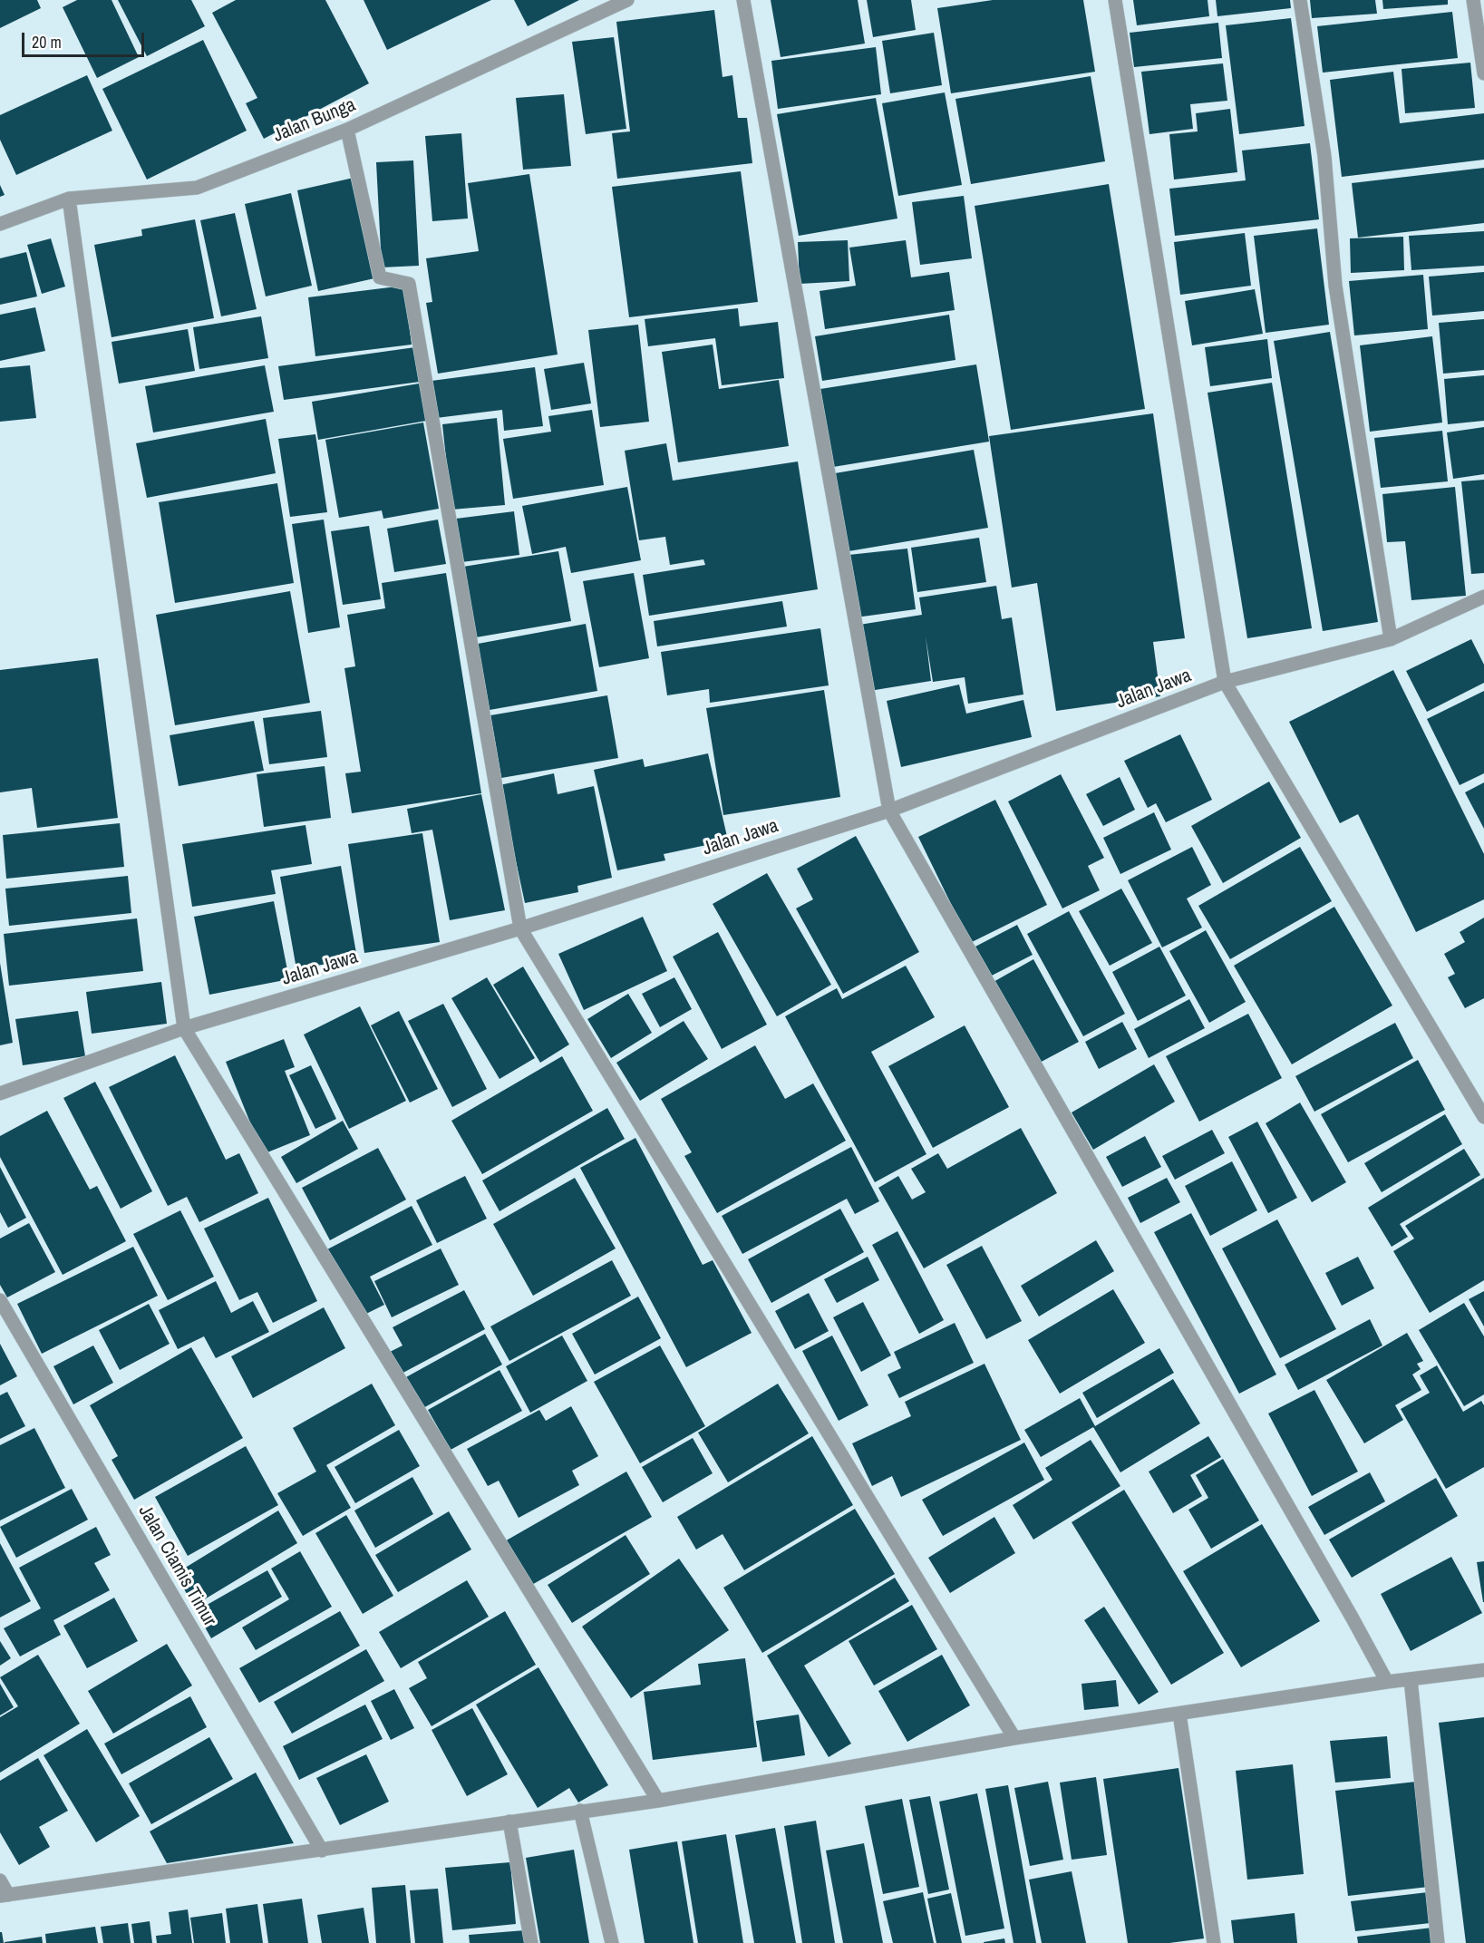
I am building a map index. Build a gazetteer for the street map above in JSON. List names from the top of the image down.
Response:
{
  "streets": {
    "street": ["Jalan Bunga", "Jalan Jawa", "Jalan Ciamis Timur"]
  },
  "scale_bar": "20 m"
}
